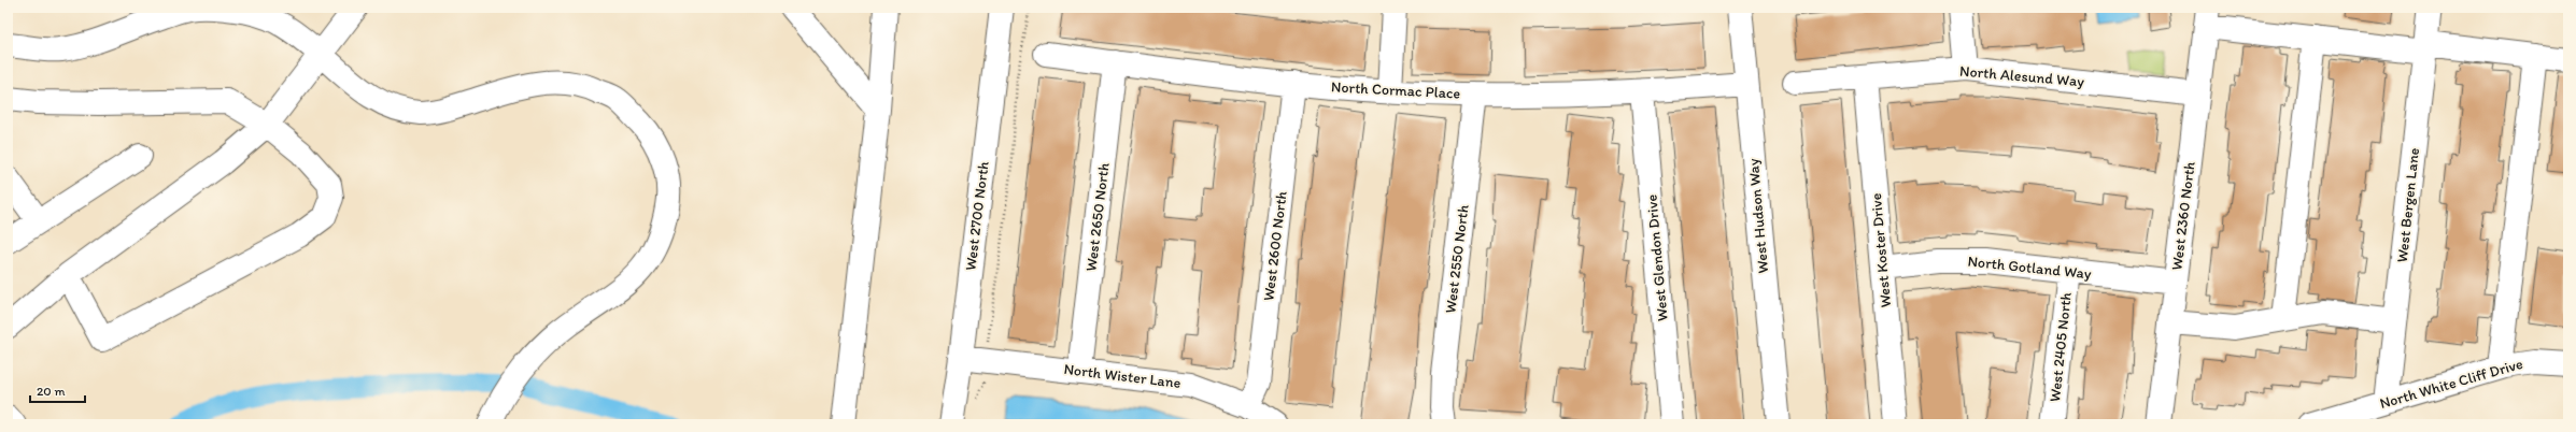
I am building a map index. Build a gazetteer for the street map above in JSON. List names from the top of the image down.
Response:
{
  "streets": {
    "street": [
      "North Alesund Way",
      "North Cormac Place",
      "West Bergen Lane",
      "West 2700 North",
      "West Hudson Way",
      "West 2360 North",
      "West 2650 North",
      "West 2600 North",
      "West Koster Drive",
      "West Glendon Drive",
      "West 2550 North",
      "North Gotland Way",
      "West 2405 North",
      "North Wister Lane",
      "North White Cliff Drive"
    ]
  },
  "crossings": [
    ["North Alesund Way", "West 2360 North"],
    ["North Alesund Way", "West Koster Drive"],
    ["North Cormac Place", "West Hudson Way"],
    ["North Cormac Place", "West 2650 North"],
    ["North Cormac Place", "West 2600 North"],
    ["North Cormac Place", "West Glendon Drive"],
    ["North Cormac Place", "West 2550 North"],
    ["West Bergen Lane", "North White Cliff Drive"],
    ["West 2700 North", "North Wister Lane"],
    ["West 2360 North", "North Gotland Way"],
    ["West 2650 North", "North Wister Lane"],
    ["West 2600 North", "North Wister Lane"],
    ["West Koster Drive", "North Gotland Way"],
    ["North Gotland Way", "West 2405 North"]
  ],
  "scale_bar": "20 m"
}
